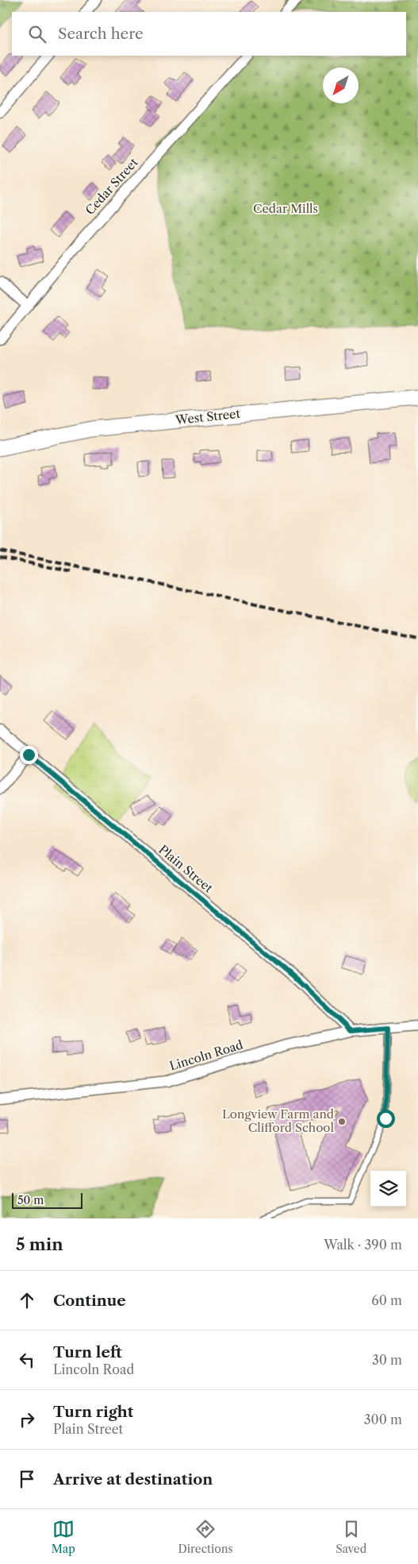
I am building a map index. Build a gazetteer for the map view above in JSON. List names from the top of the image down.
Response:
{
  "streets": {
    "main road": ["West Street"],
    "street": ["Cedar Street", "Plain Street", "Lincoln Road"]
  },
  "crossings": [
    ["Plain Street", "Lincoln Road"]
  ],
  "parks": ["Cedar Mills"],
  "places": ["Longview Farm and Clifford School"],
  "scale_bar": "50 m",
  "north": "bottom left",
  "page": {
    "search": "Search here",
    "scale": "50 m",
    "heading": ["5 min", "Walk · 390 m"],
    "list": [
      ["Continue", "60 m"],
      ["Turn left", "Lincoln Road", "30 m"],
      ["Turn right", "Plain Street", "300 m"],
      "Arrive at destination"
    ],
    "nav": ["Map", "Directions", "Saved"]
  }
}
